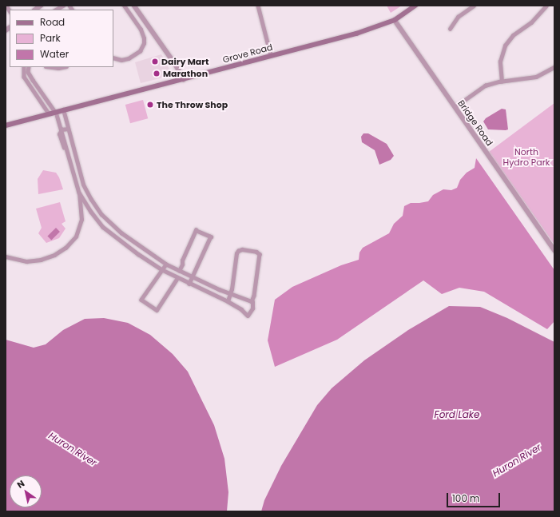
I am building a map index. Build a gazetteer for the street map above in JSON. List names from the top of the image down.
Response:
{
  "streets": {
    "main road": ["Grove Road"],
    "street": ["Bridge Road"]
  },
  "crossings": [
    ["Grove Road", "Bridge Road"]
  ],
  "water": ["Ford Lake", "Huron River"],
  "parks": ["North Hydro Park"],
  "places": ["Dairy Mart", "Marathon", "The Throw Shop"],
  "legend": ["Road", "Park", "Water"],
  "scale_bar": "100 m",
  "north": "top left"
}
